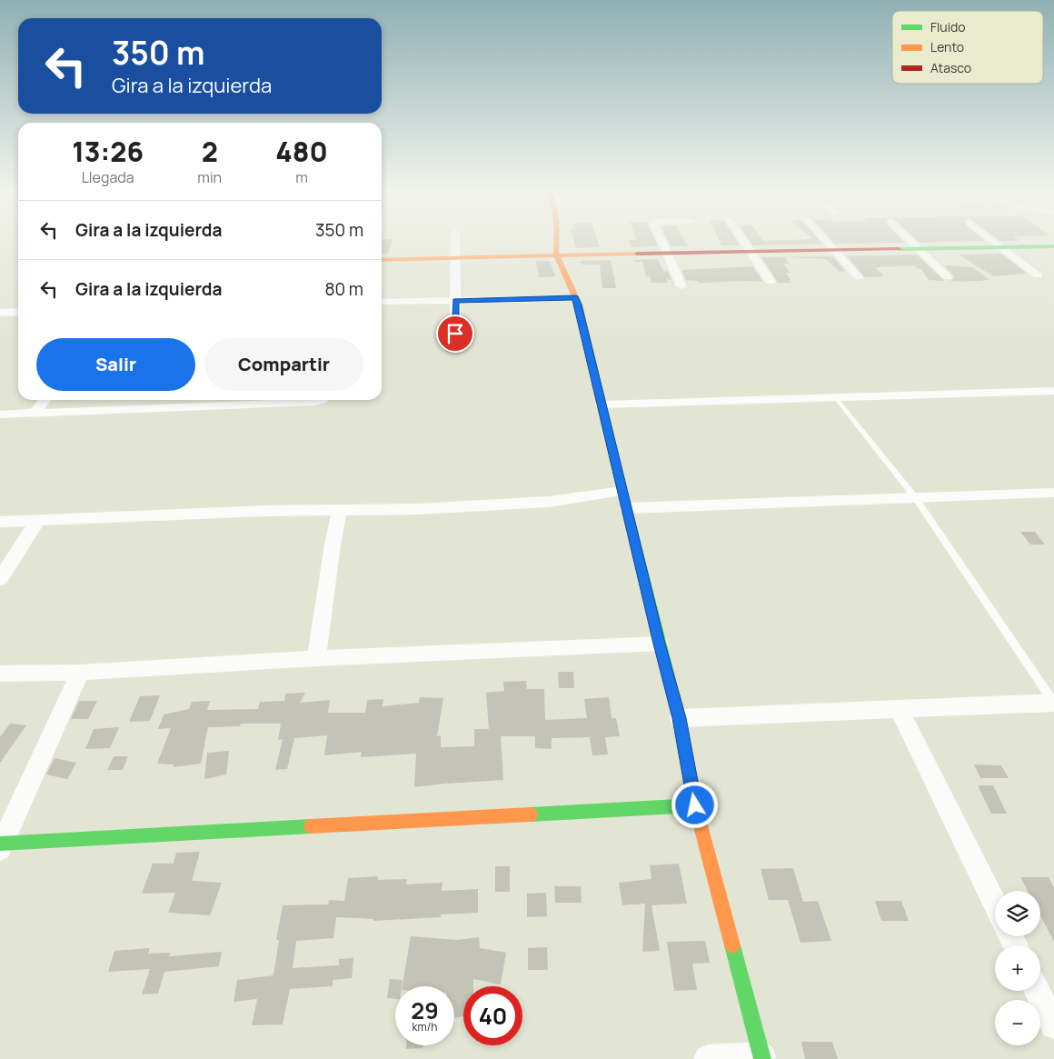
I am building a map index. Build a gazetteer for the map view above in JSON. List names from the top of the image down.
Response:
{
  "legend": ["Fluido", "Lento", "Atasco"],
  "page": {
    "turn": ["350 m", "Gira a la izquierda"],
    "eta": [
      "13:26",
      "Llegada",
      "2",
      "min",
      "480",
      "m"
    ],
    "list": [
      {
        "name": "Gira a la izquierda",
        "value": "350 m"
      },
      {
        "name": "Gira a la izquierda",
        "value": "80 m"
      }
    ],
    "buttons": ["Salir", "Compartir"],
    "map_buttons": ["+", "−"],
    "speed": "29 km/h",
    "limit": "40"
  }
}
